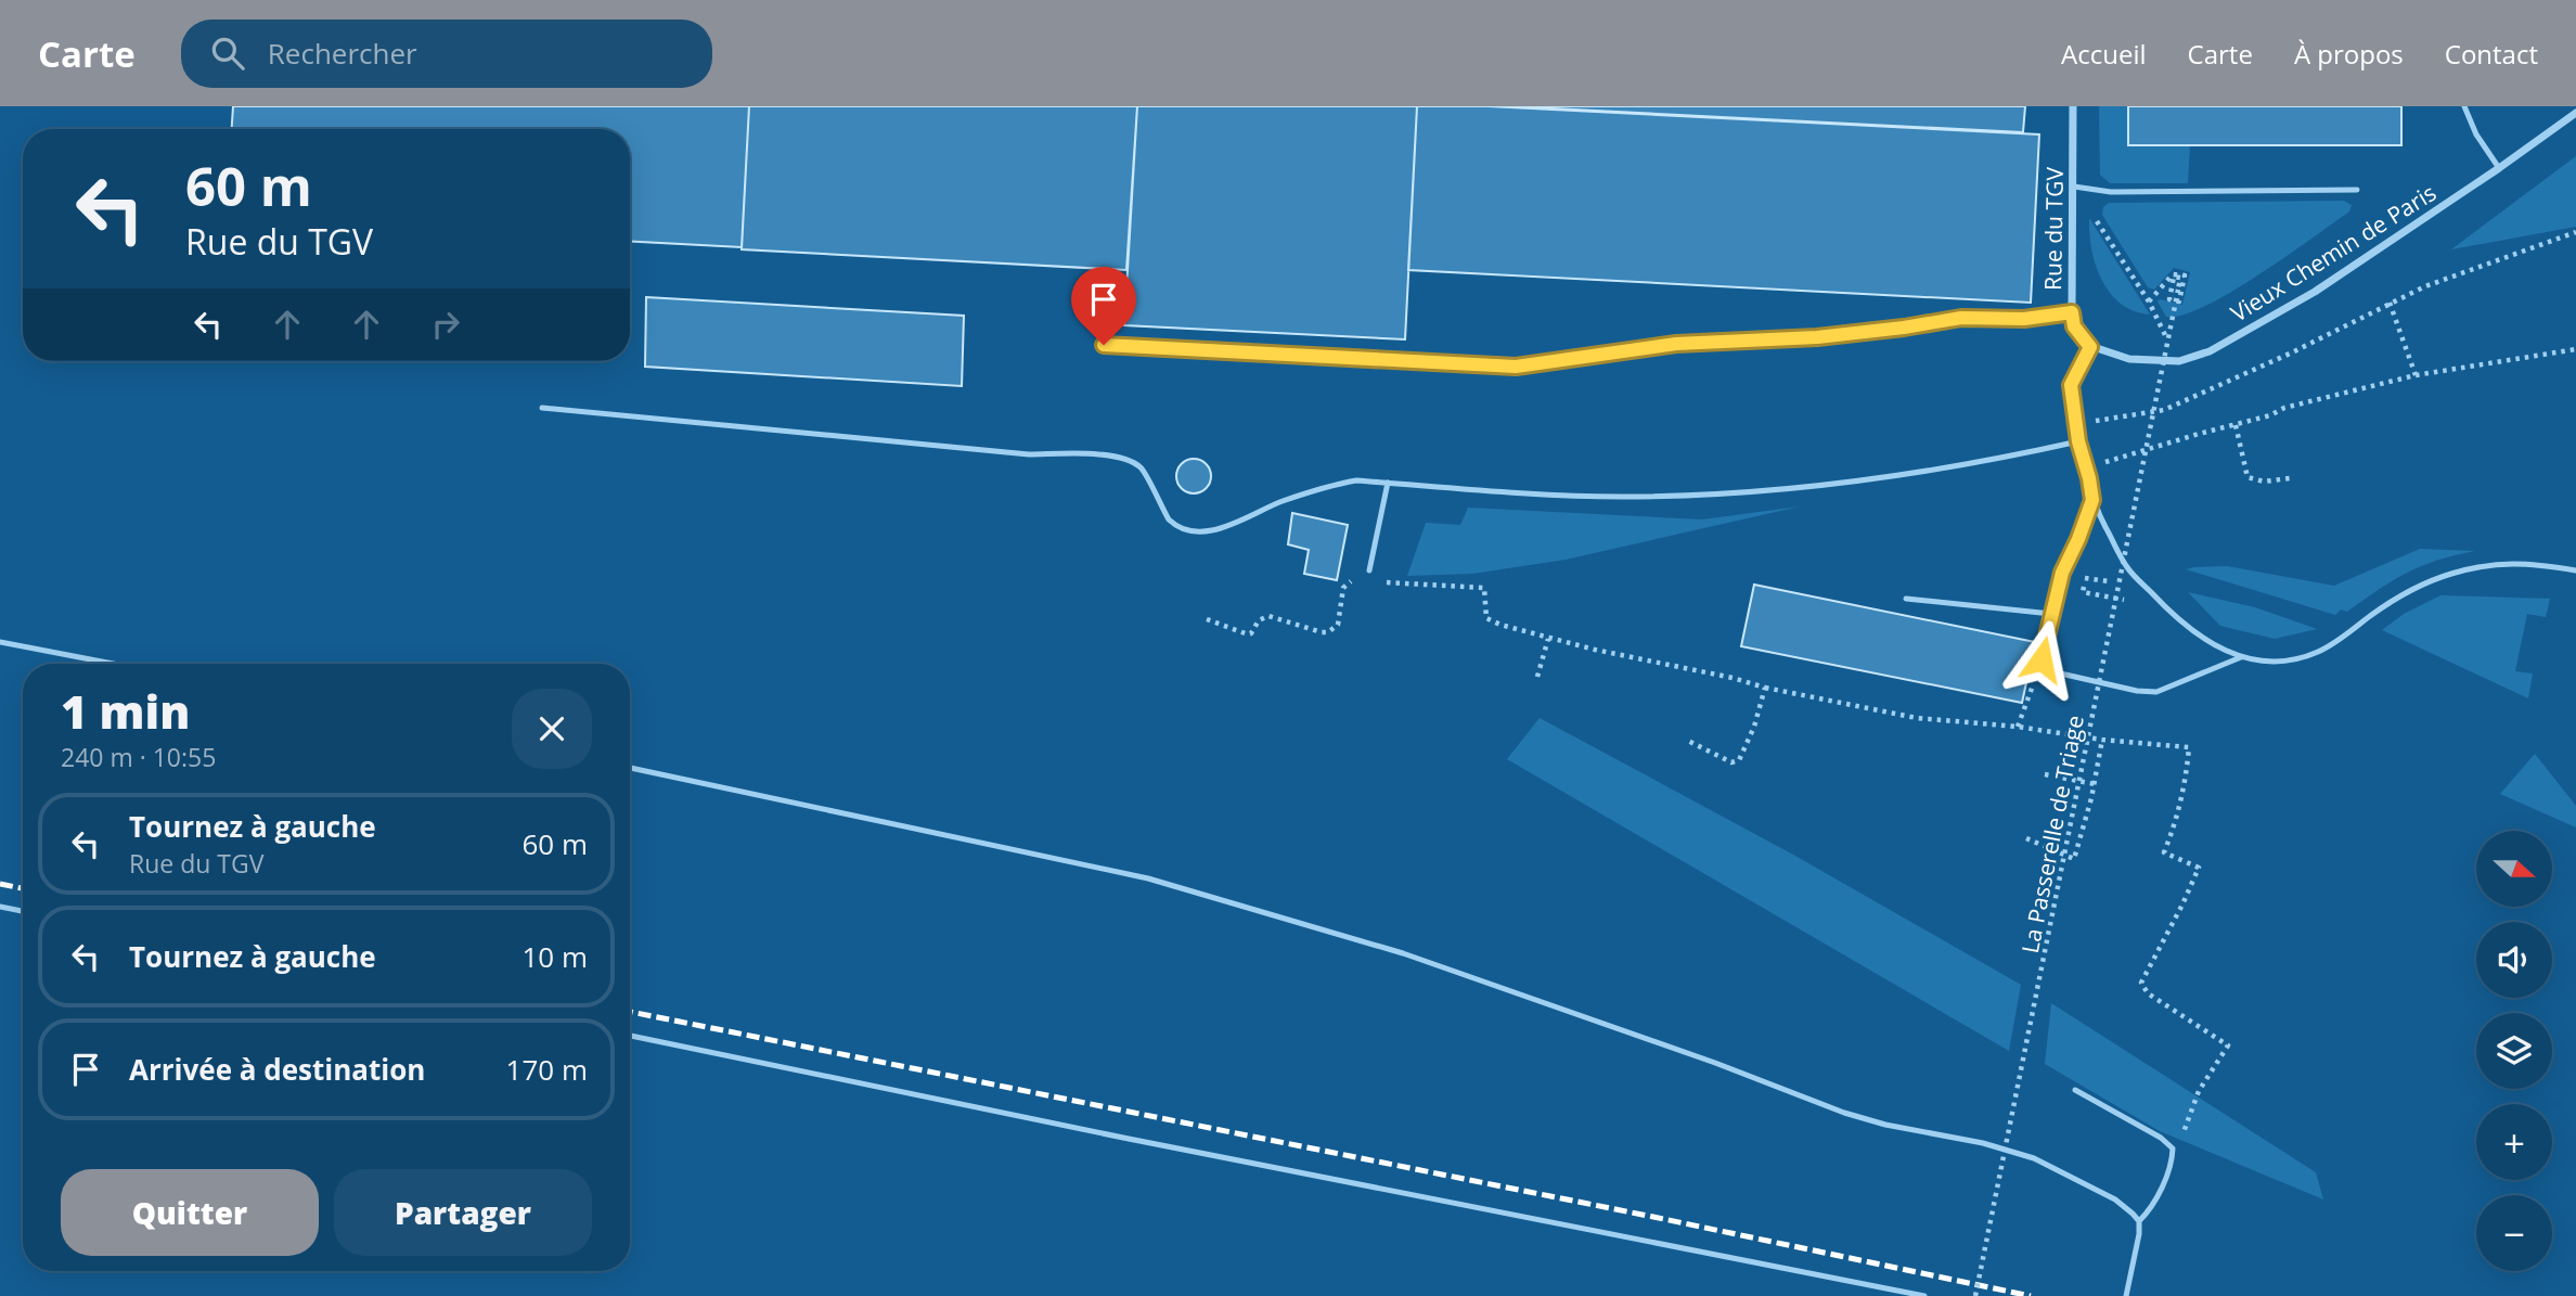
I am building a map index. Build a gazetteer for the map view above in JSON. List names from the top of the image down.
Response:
{
  "streets": {
    "street": ["Rue du TGV", "Vieux Chemin de Paris"],
    "path": ["La Passerelle de Triage"]
  },
  "crossings": [
    ["Rue du TGV", "Vieux Chemin de Paris"]
  ],
  "north": "right",
  "page": {
    "header": "Carte",
    "search": "Rechercher",
    "nav": [
      "Accueil",
      "Carte",
      "À propos",
      "Contact"
    ],
    "turn": ["60 m", "Rue du TGV"],
    "heading": ["1 min", "240 m · 10:55"],
    "list": [
      {
        "name": "Tournez à gauche",
        "note": "Rue du TGV",
        "value": "60 m"
      },
      {
        "name": "Tournez à gauche",
        "value": "10 m"
      },
      {
        "name": "Arrivée à destination",
        "value": "170 m"
      }
    ],
    "map_buttons": ["+", "−"],
    "buttons": ["Quitter", "Partager"]
  }
}
